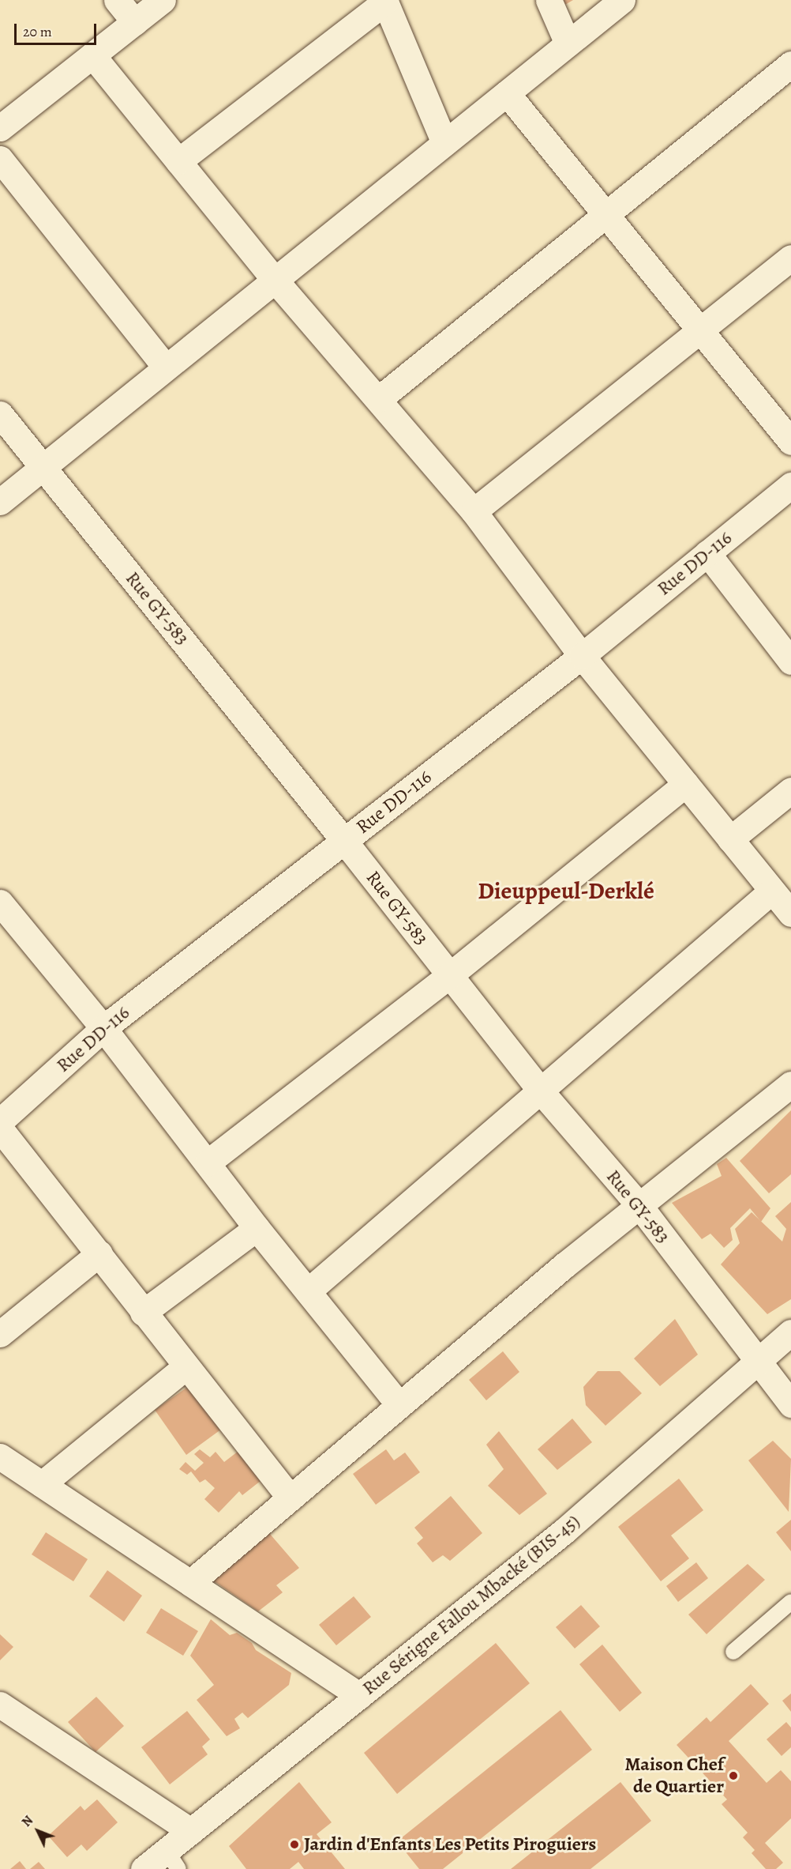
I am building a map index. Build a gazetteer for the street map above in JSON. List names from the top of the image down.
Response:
{
  "streets": {
    "street": ["Rue DD-116", "Rue GY-583", "Rue Sérigne Fallou Mbacké (BIS-45)"]
  },
  "crossings": [
    ["Rue DD-116", "Rue GY-583"],
    ["Rue GY-583", "Rue Sérigne Fallou Mbacké (BIS-45)"]
  ],
  "districts": ["Dieuppeul-Derklé"],
  "places": ["Maison Chef de Quartier", "Jardin d'Enfants Les Petits Piroguiers"],
  "scale_bar": "20 m",
  "north": "top left"
}
